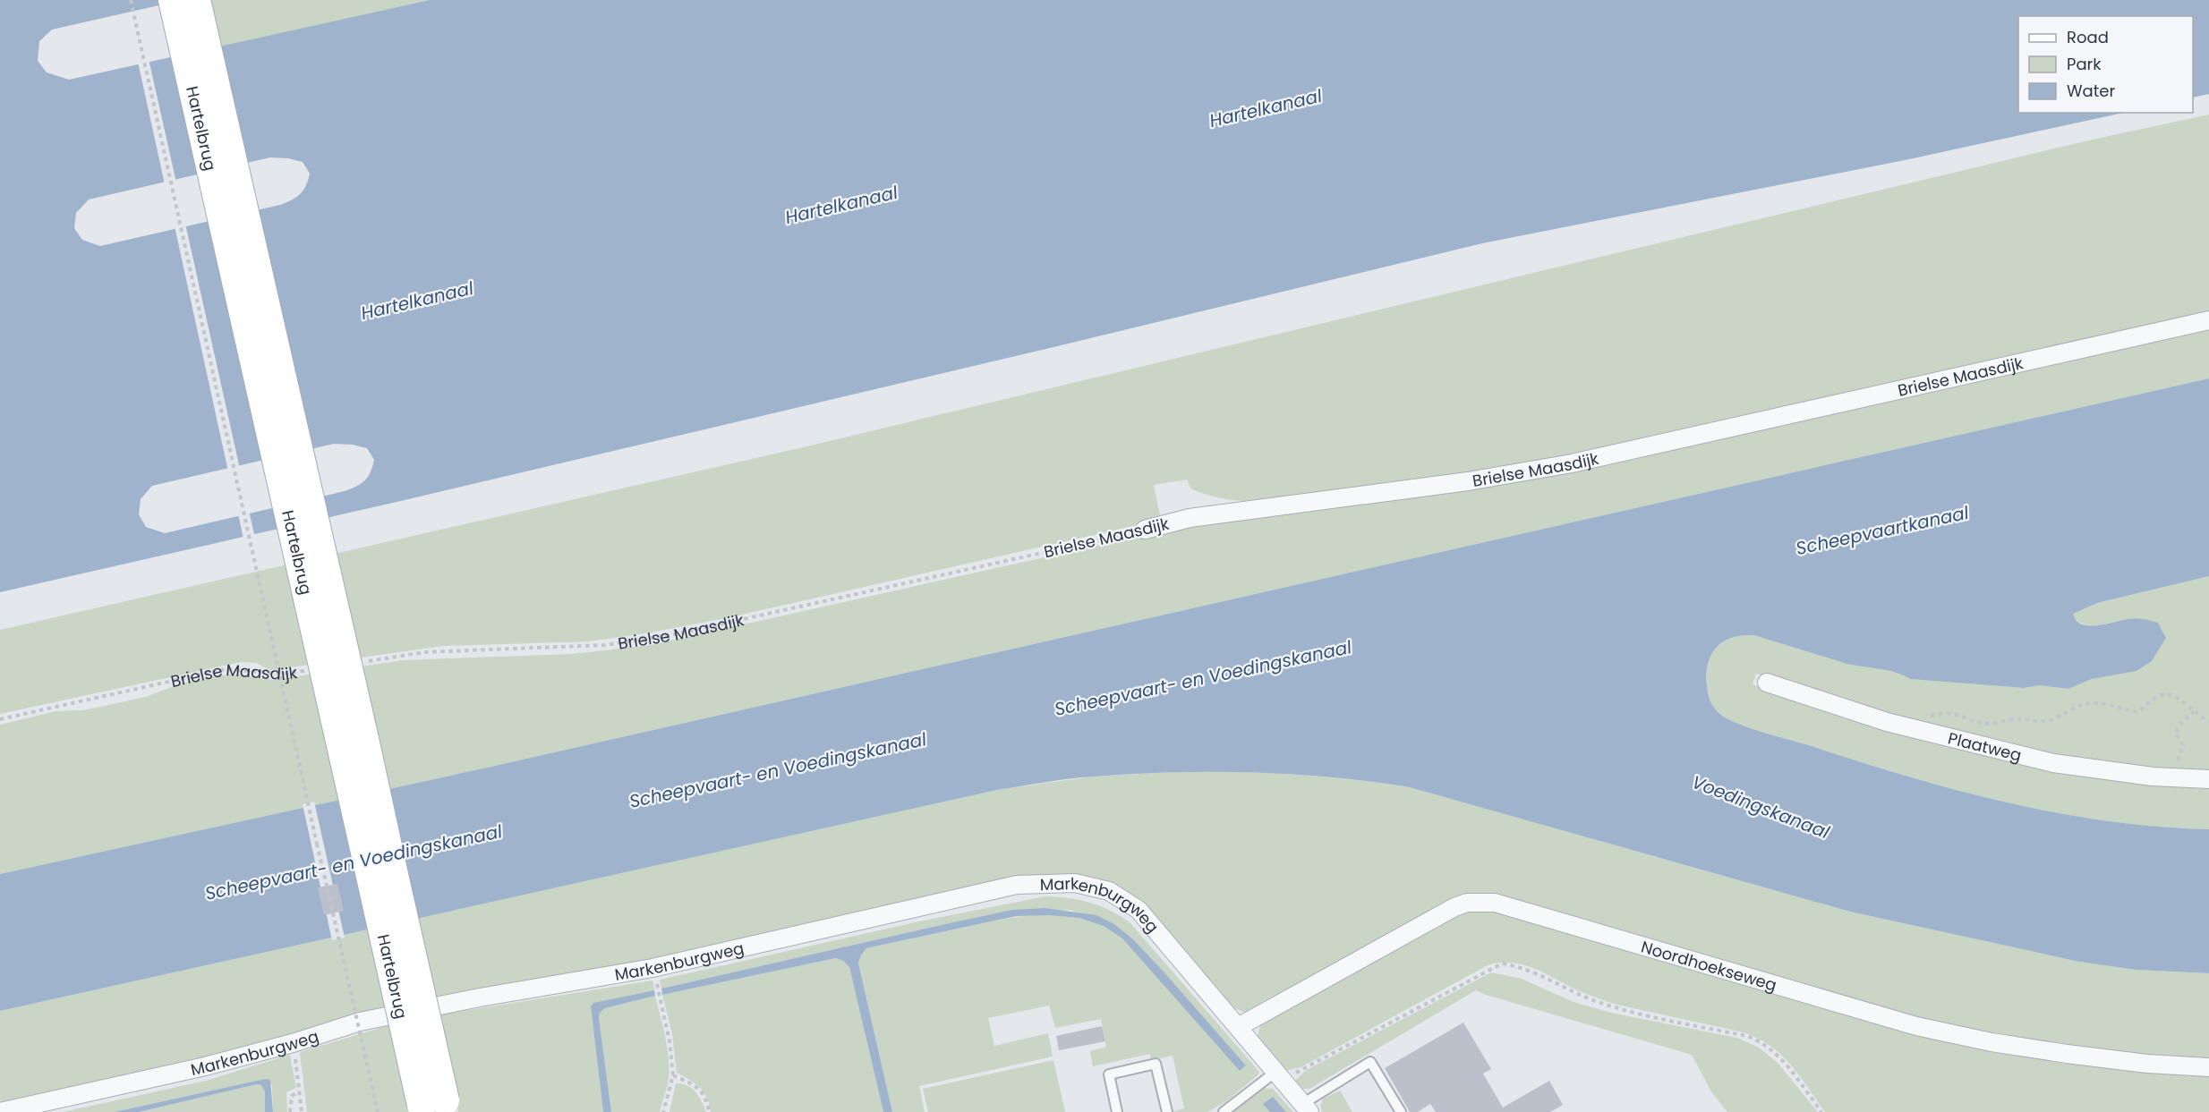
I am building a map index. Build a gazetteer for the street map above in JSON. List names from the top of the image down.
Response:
{
  "streets": {
    "main road": ["Hartelbrug"],
    "street": [
      "Brielse Maasdijk",
      "Plaatweg",
      "Markenburgweg",
      "Noordhoekseweg"
    ]
  },
  "crossings": [
    ["Markenburgweg", "Noordhoekseweg"]
  ],
  "water": [
    "Hartelkanaal",
    "Scheepvaartkanaal",
    "Scheepvaart- en Voedingskanaal",
    "Voedingskanaal"
  ],
  "legend": ["Road", "Park", "Water"]
}
